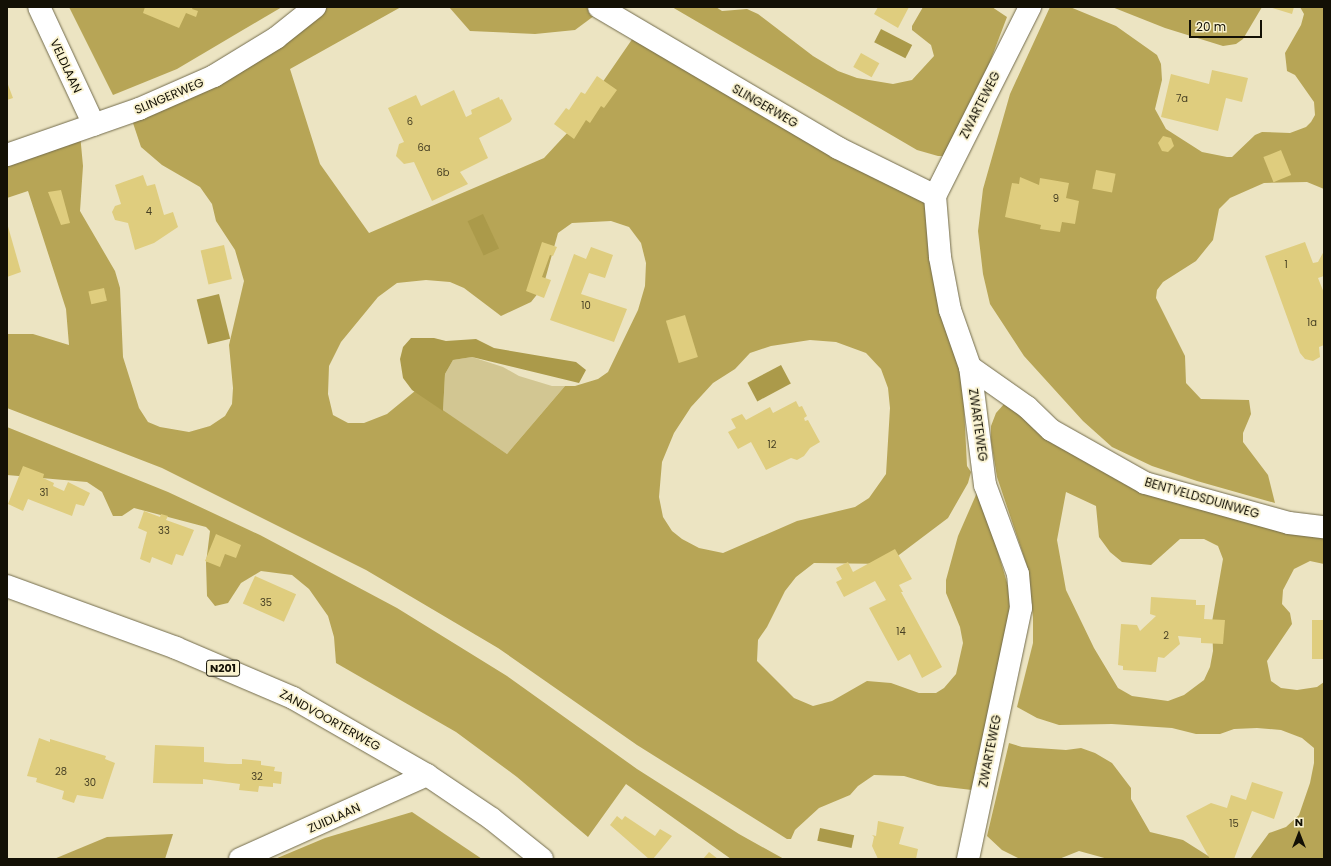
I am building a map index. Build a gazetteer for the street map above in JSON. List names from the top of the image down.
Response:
{
  "streets": {
    "street": [
      "VELDLAAN",
      "SLINGERWEG",
      "ZWARTEWEG",
      "BENTVELDSDUINWEG",
      "N201",
      "ZANDVOORTERWEG",
      "ZUIDLAAN"
    ]
  },
  "crossings": [
    ["VELDLAAN", "SLINGERWEG"],
    ["SLINGERWEG", "ZWARTEWEG"],
    ["ZWARTEWEG", "BENTVELDSDUINWEG"],
    ["ZANDVOORTERWEG", "ZUIDLAAN"]
  ],
  "house_numbers": [
    "7a",
    "6",
    "6a",
    "6b",
    "9",
    "4",
    "1",
    "10",
    "1a",
    "12",
    "31",
    "33",
    "35",
    "14",
    "2",
    "28",
    "32",
    "30",
    "15"
  ],
  "scale_bar": "20 m",
  "north": "top"
}
